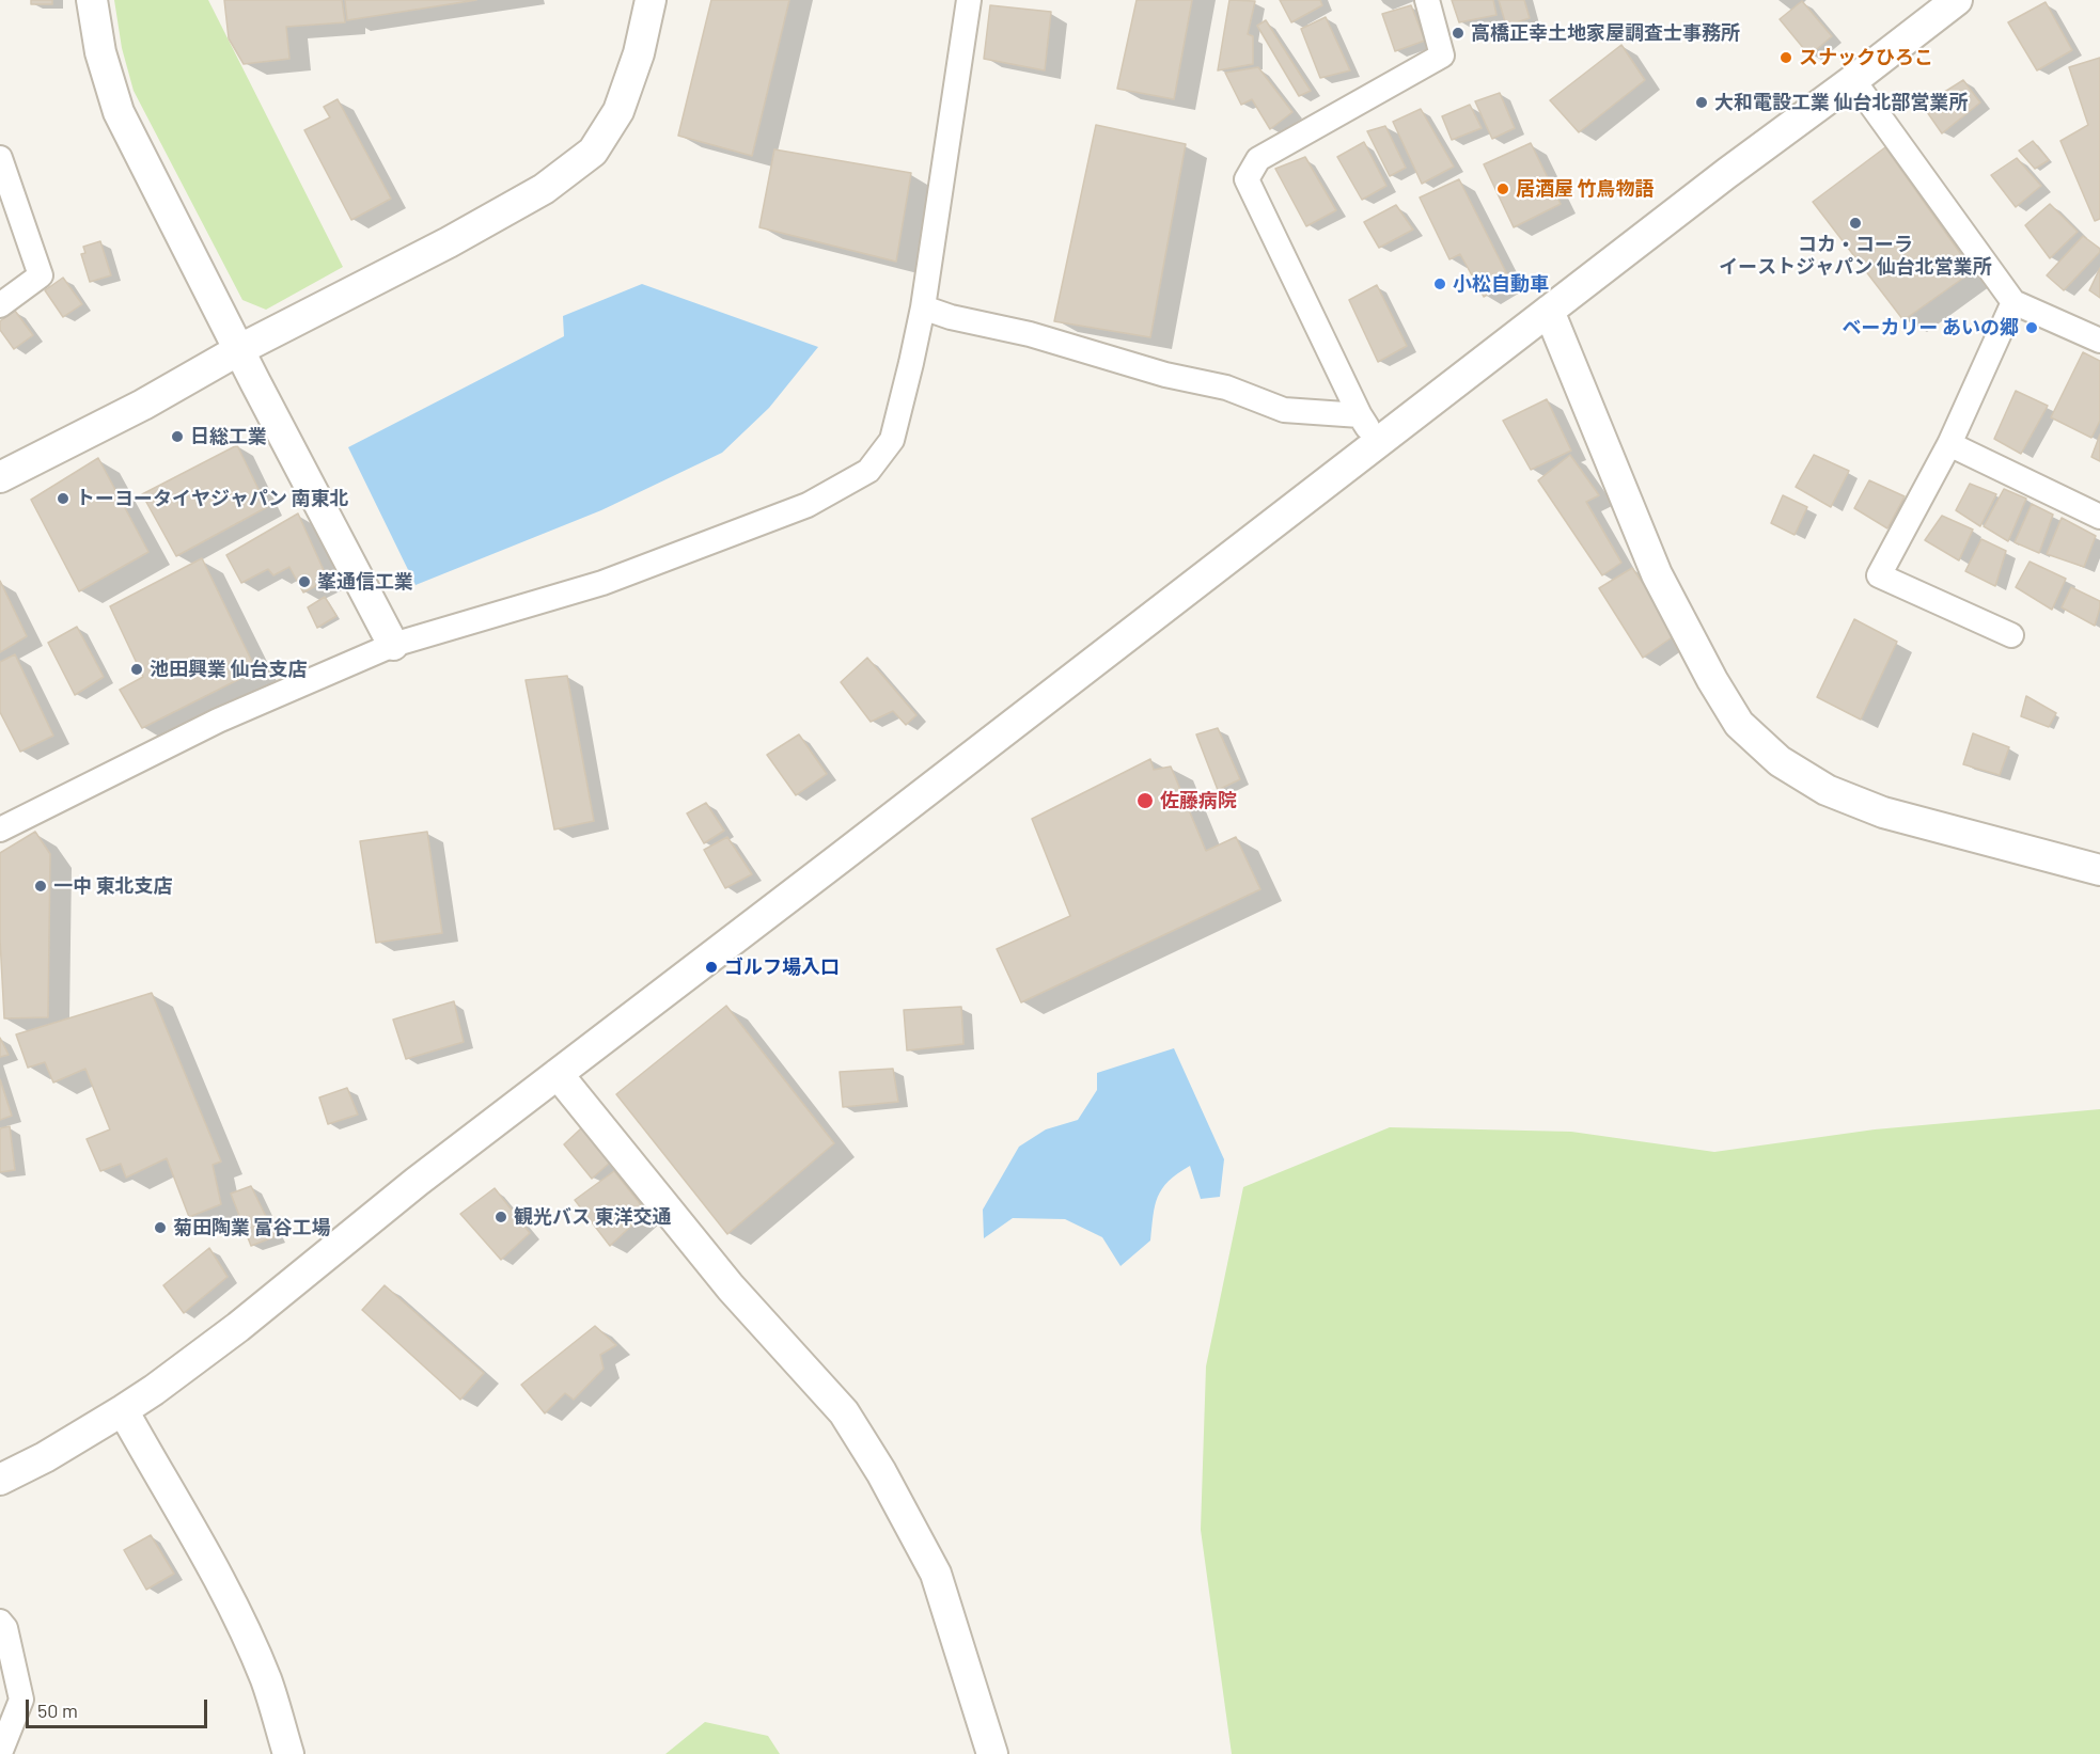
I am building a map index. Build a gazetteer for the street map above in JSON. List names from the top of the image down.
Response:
{
  "places": [
    "高橋正幸土地家屋調査士事務所",
    "スナックひろこ",
    "大和電設工業 仙台北部営業所",
    "居酒屋 竹鳥物語",
    "コカ・コーラ イーストジャパン 仙台北営業所",
    "小松自動車",
    "ベーカリー あいの郷",
    "日総工業",
    "トーヨータイヤジャパン 南東北",
    "峯通信工業",
    "池田興業 仙台支店",
    "佐藤病院",
    "一中 東北支店",
    "ゴルフ場入口",
    "観光バス 東洋交通",
    "菊田陶業 富谷工場"
  ],
  "scale_bar": "50 m"
}
